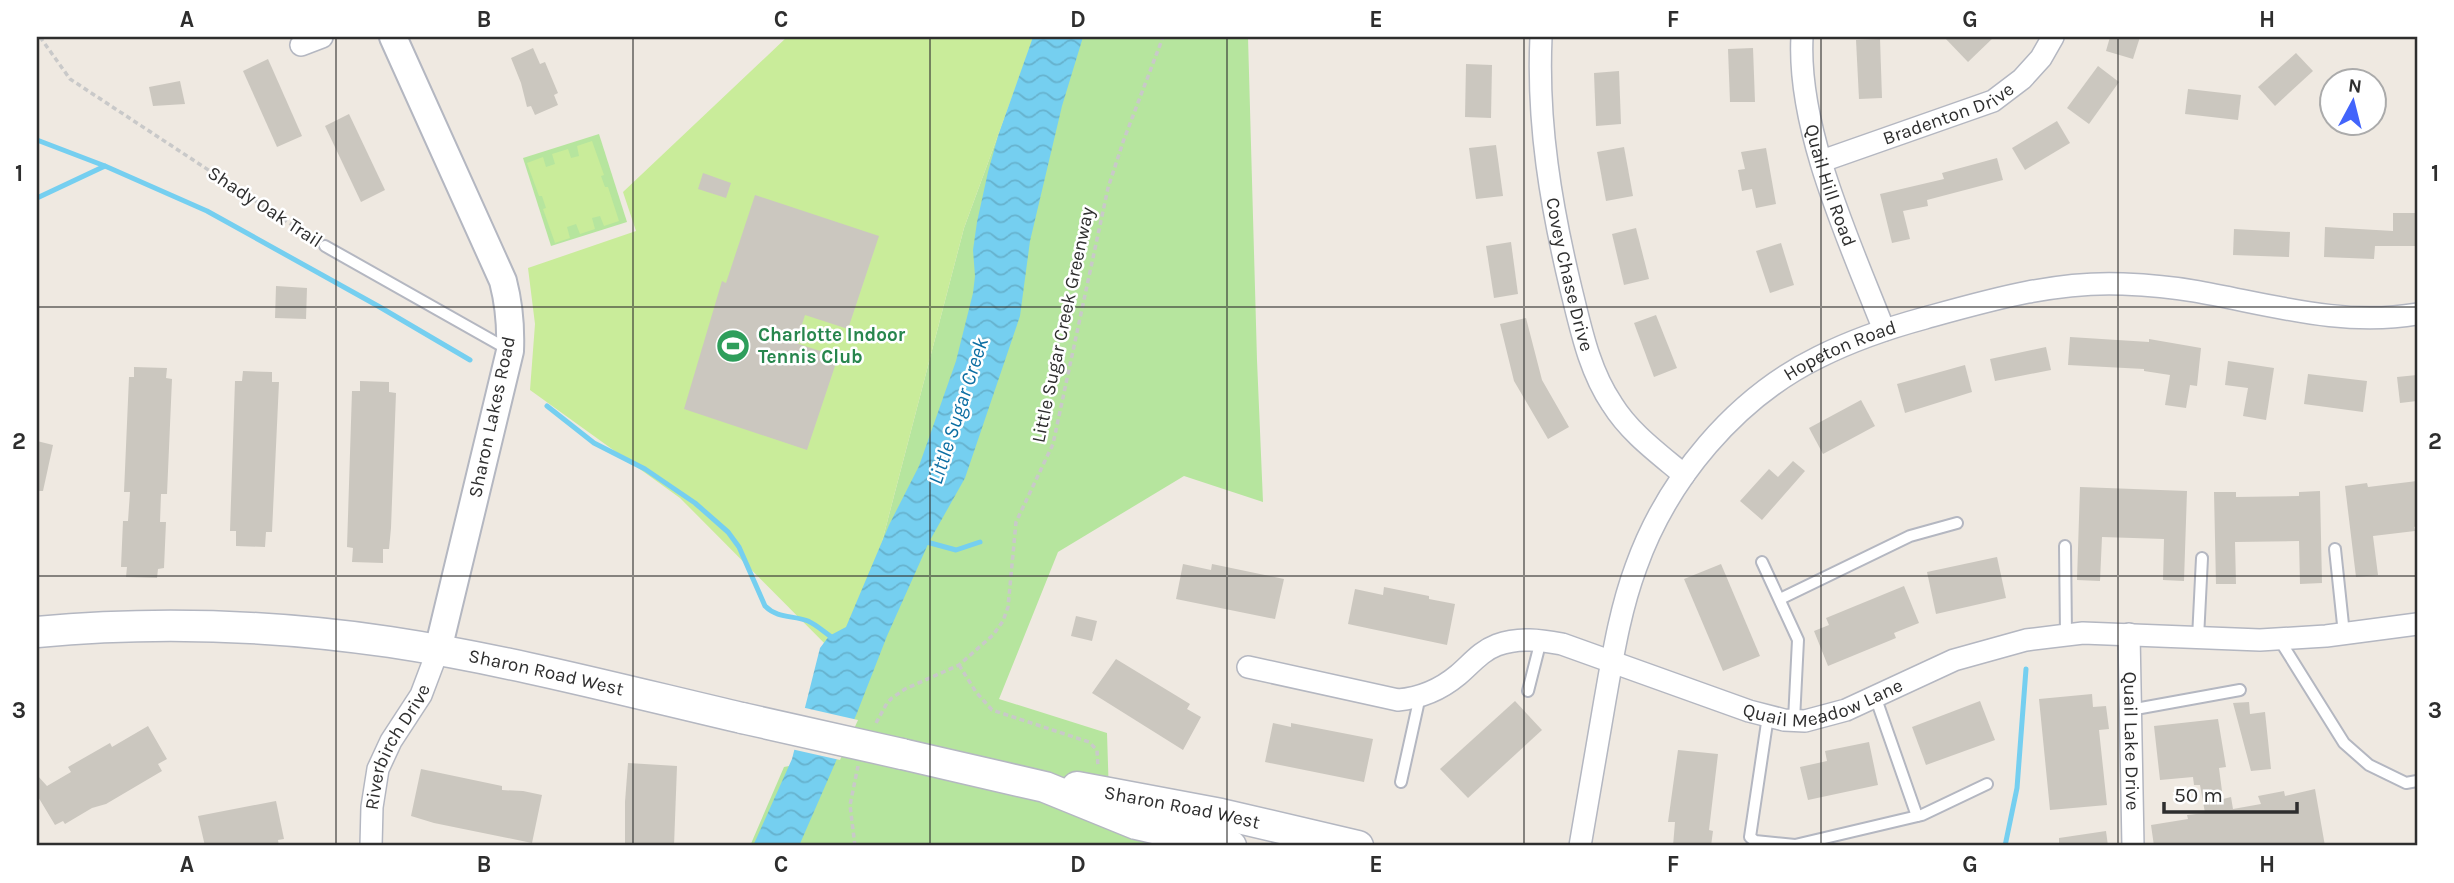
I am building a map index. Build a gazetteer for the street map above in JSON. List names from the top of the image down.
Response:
{
  "streets": {
    "main road": ["Sharon Road West"],
    "street": [
      "Bradenton Drive",
      "Quail Hill Road",
      "Covey Chase Drive",
      "Hopeton Road",
      "Sharon Lakes Road",
      "Quail Meadow Lane",
      "Quail Lake Drive",
      "Riverbirch Drive"
    ],
    "lane": ["Shady Oak Trail"],
    "path": ["Little Sugar Creek Greenway"]
  },
  "crossings": [
    ["Bradenton Drive", "Quail Hill Road"],
    ["Quail Hill Road", "Hopeton Road"],
    ["Shady Oak Trail", "Sharon Lakes Road"],
    ["Covey Chase Drive", "Hopeton Road"],
    ["Hopeton Road", "Quail Meadow Lane"],
    ["Sharon Lakes Road", "Sharon Road West"],
    ["Sharon Lakes Road", "Riverbirch Drive"],
    ["Sharon Road West", "Riverbirch Drive"],
    ["Quail Meadow Lane", "Quail Lake Drive"]
  ],
  "water": ["Little Sugar Creek"],
  "places": {
    "sports": ["Charlotte Indoor Tennis Club"]
  },
  "scale_bar": "50 m",
  "north": "top",
  "grid": {
    "columns": [
      "A",
      "B",
      "C",
      "D",
      "E",
      "F",
      "G",
      "H"
    ],
    "rows": ["1", "2", "3"]
  }
}
